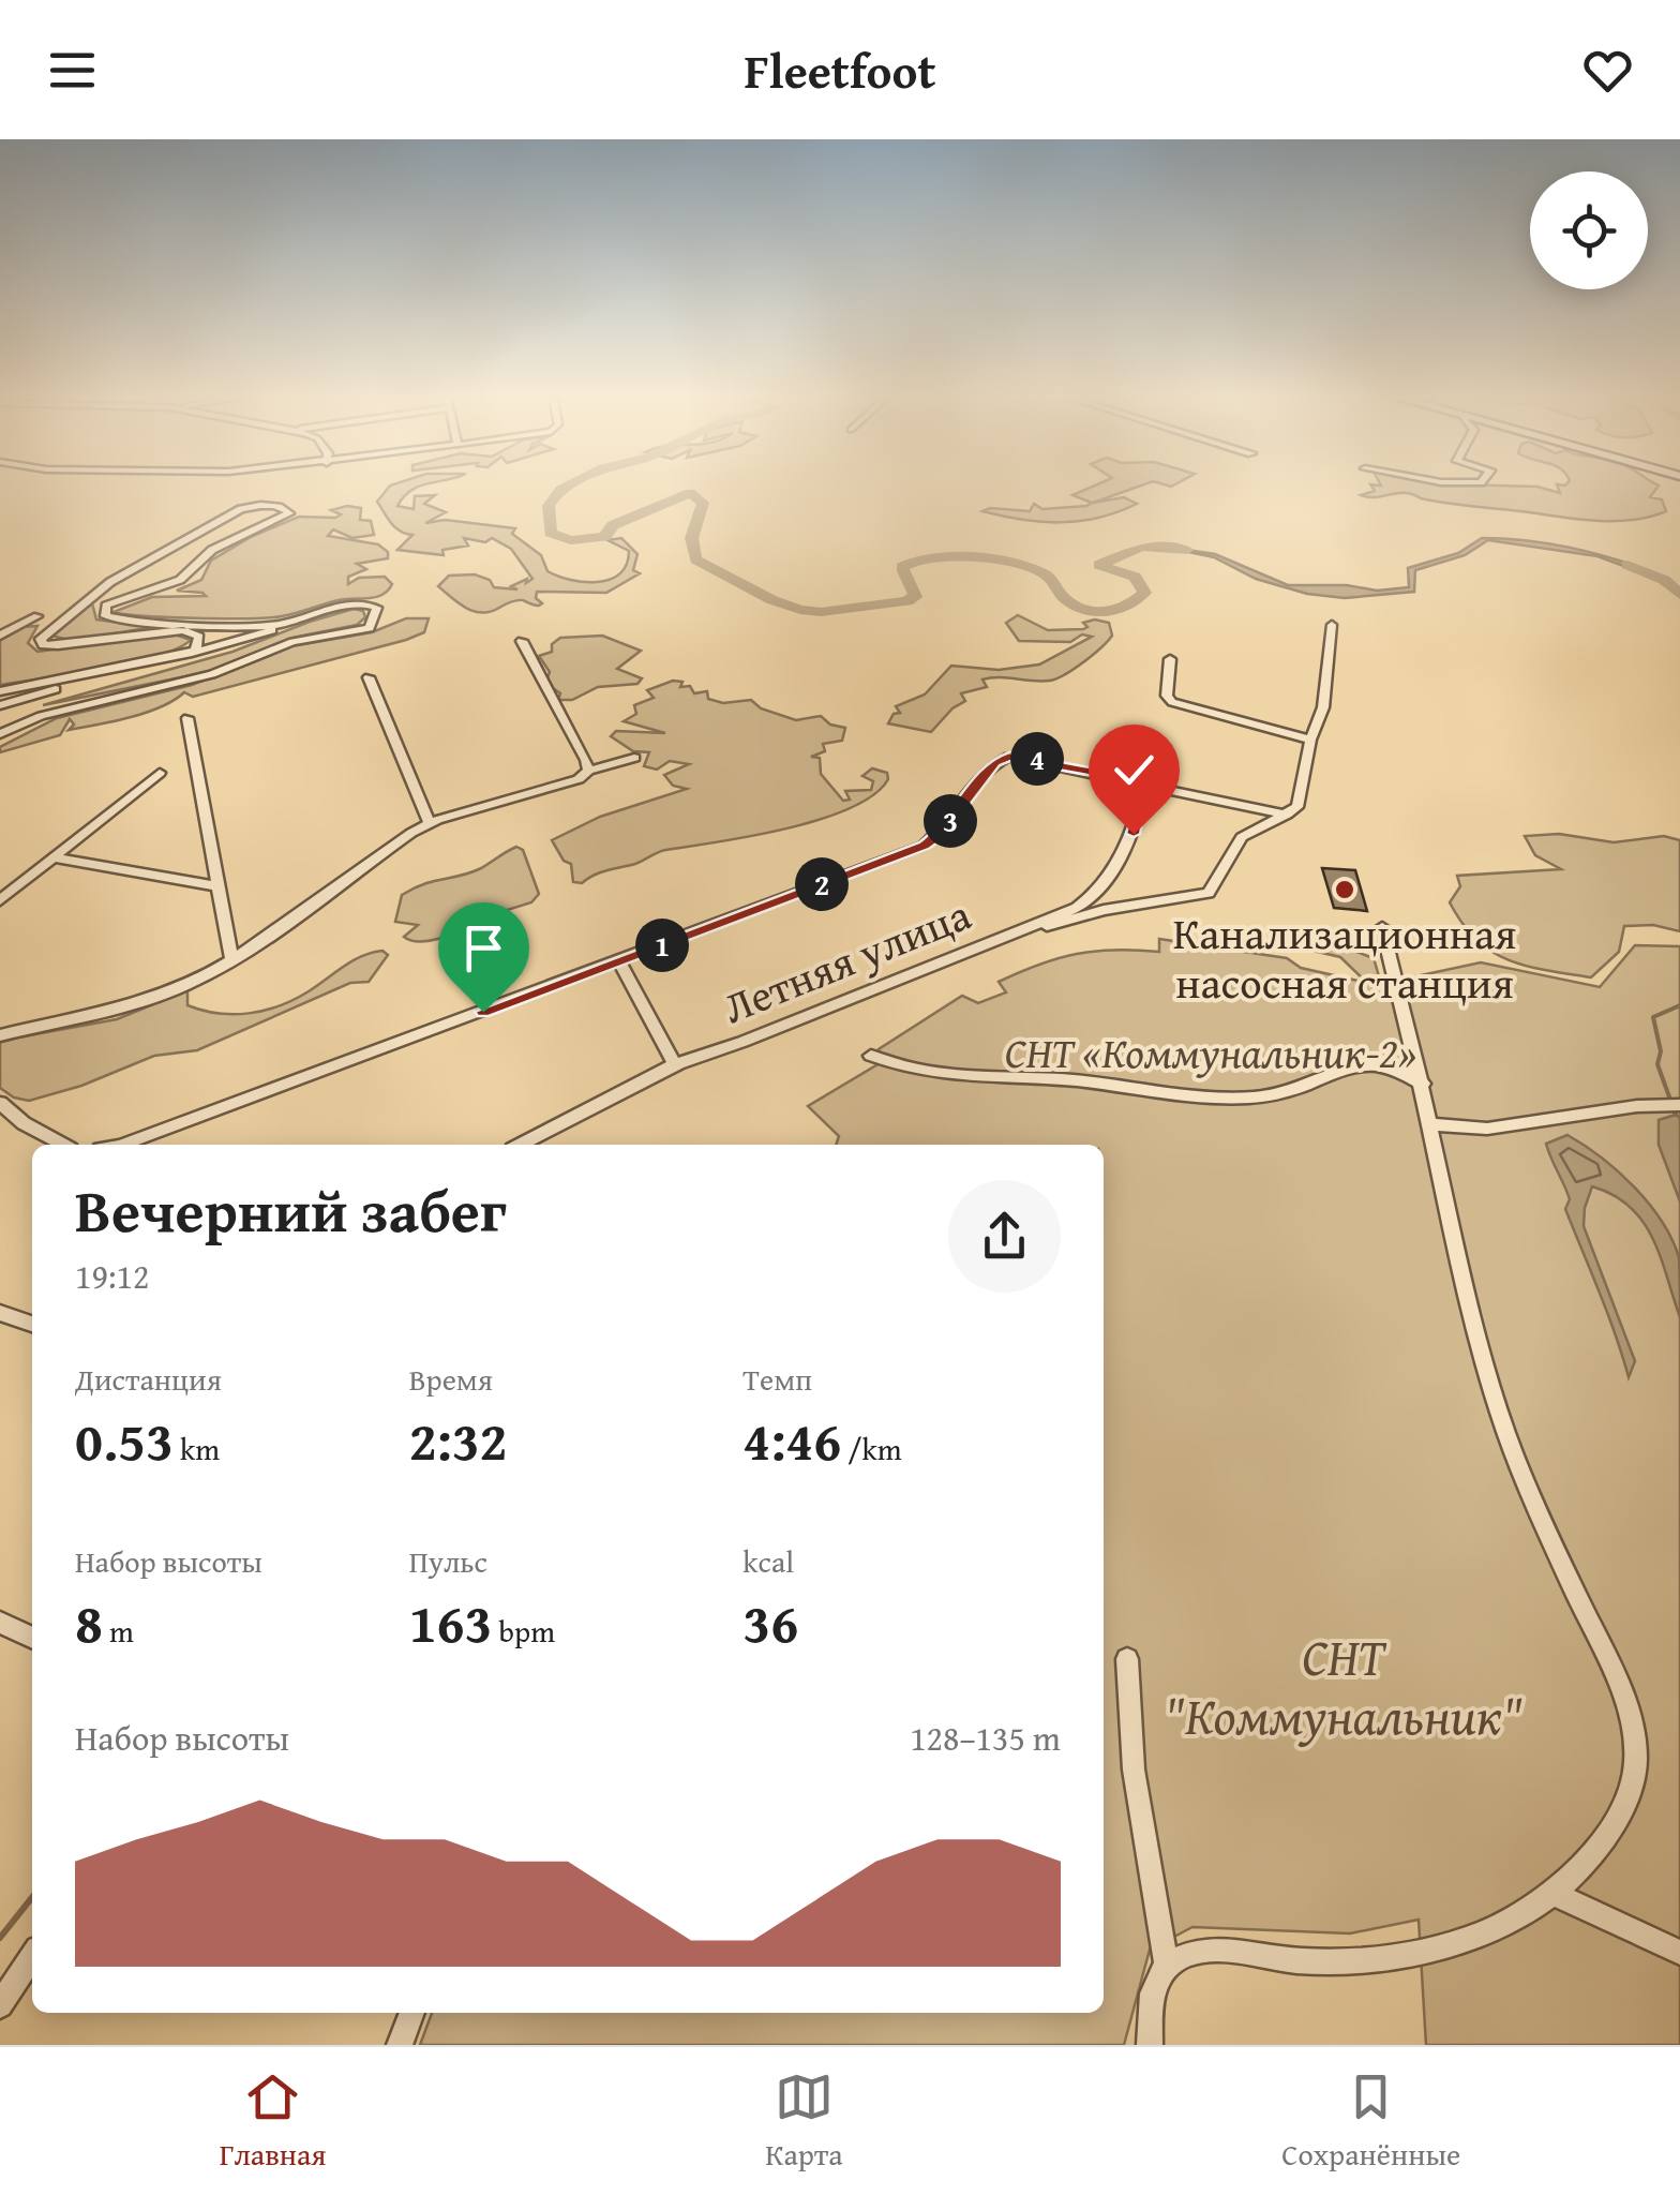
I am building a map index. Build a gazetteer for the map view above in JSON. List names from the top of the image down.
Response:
{
  "streets": {
    "street": ["Летняя улица"]
  },
  "parks": ["СНТ «Коммунальник-2»", "СНТ \"Коммунальник\""],
  "places": ["Канализационная насосная станция"],
  "page": {
    "header": "Fleetfoot",
    "pins": [
      "4",
      "3",
      "2",
      "1"
    ],
    "heading": ["Вечерний забег", "19:12"],
    "stats": [
      ["Дистанция", "0.53 km"],
      ["Время", "2:32"],
      ["Темп", "4:46 /km"],
      ["Набор высоты", "8 m"],
      ["Пульс", "163 bpm"],
      ["kcal", "36"]
    ],
    "chart": ["Набор высоты", "128–135 m"],
    "tabs": ["Главная", "Карта", "Сохранённые"]
  }
}
